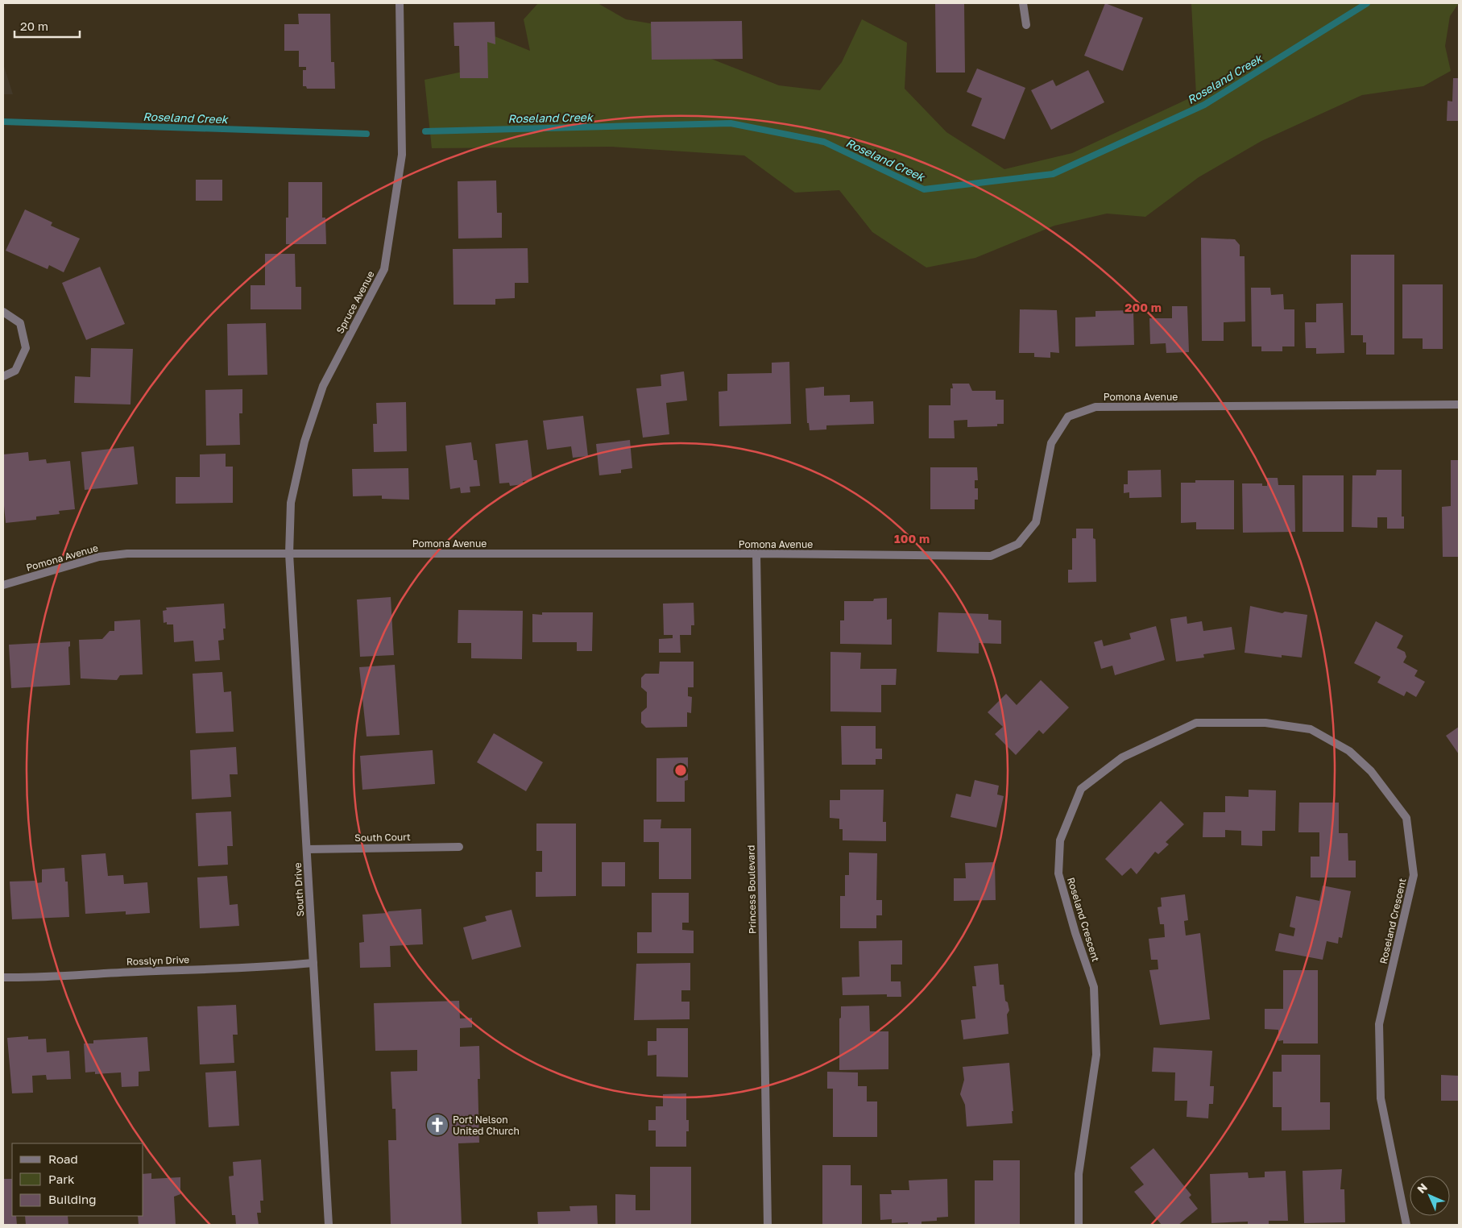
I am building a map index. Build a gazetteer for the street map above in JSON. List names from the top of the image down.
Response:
{
  "streets": {
    "street": [
      "Spruce Avenue",
      "Pomona Avenue",
      "South Court",
      "South Drive",
      "Princess Boulevard",
      "Roseland Crescent",
      "Rosslyn Drive"
    ]
  },
  "crossings": [
    ["Spruce Avenue", "Pomona Avenue"],
    ["Spruce Avenue", "South Drive"],
    ["Pomona Avenue", "South Drive"],
    ["Pomona Avenue", "Princess Boulevard"],
    ["South Court", "South Drive"],
    ["South Drive", "Rosslyn Drive"]
  ],
  "water": ["Roseland Creek"],
  "places": {
    "church": ["Port Nelson United Church"]
  },
  "legend": ["Road", "Park", "Building"],
  "scale_bar": "20 m",
  "north": "top left",
  "rings": ["200 m", "100 m"]
}
